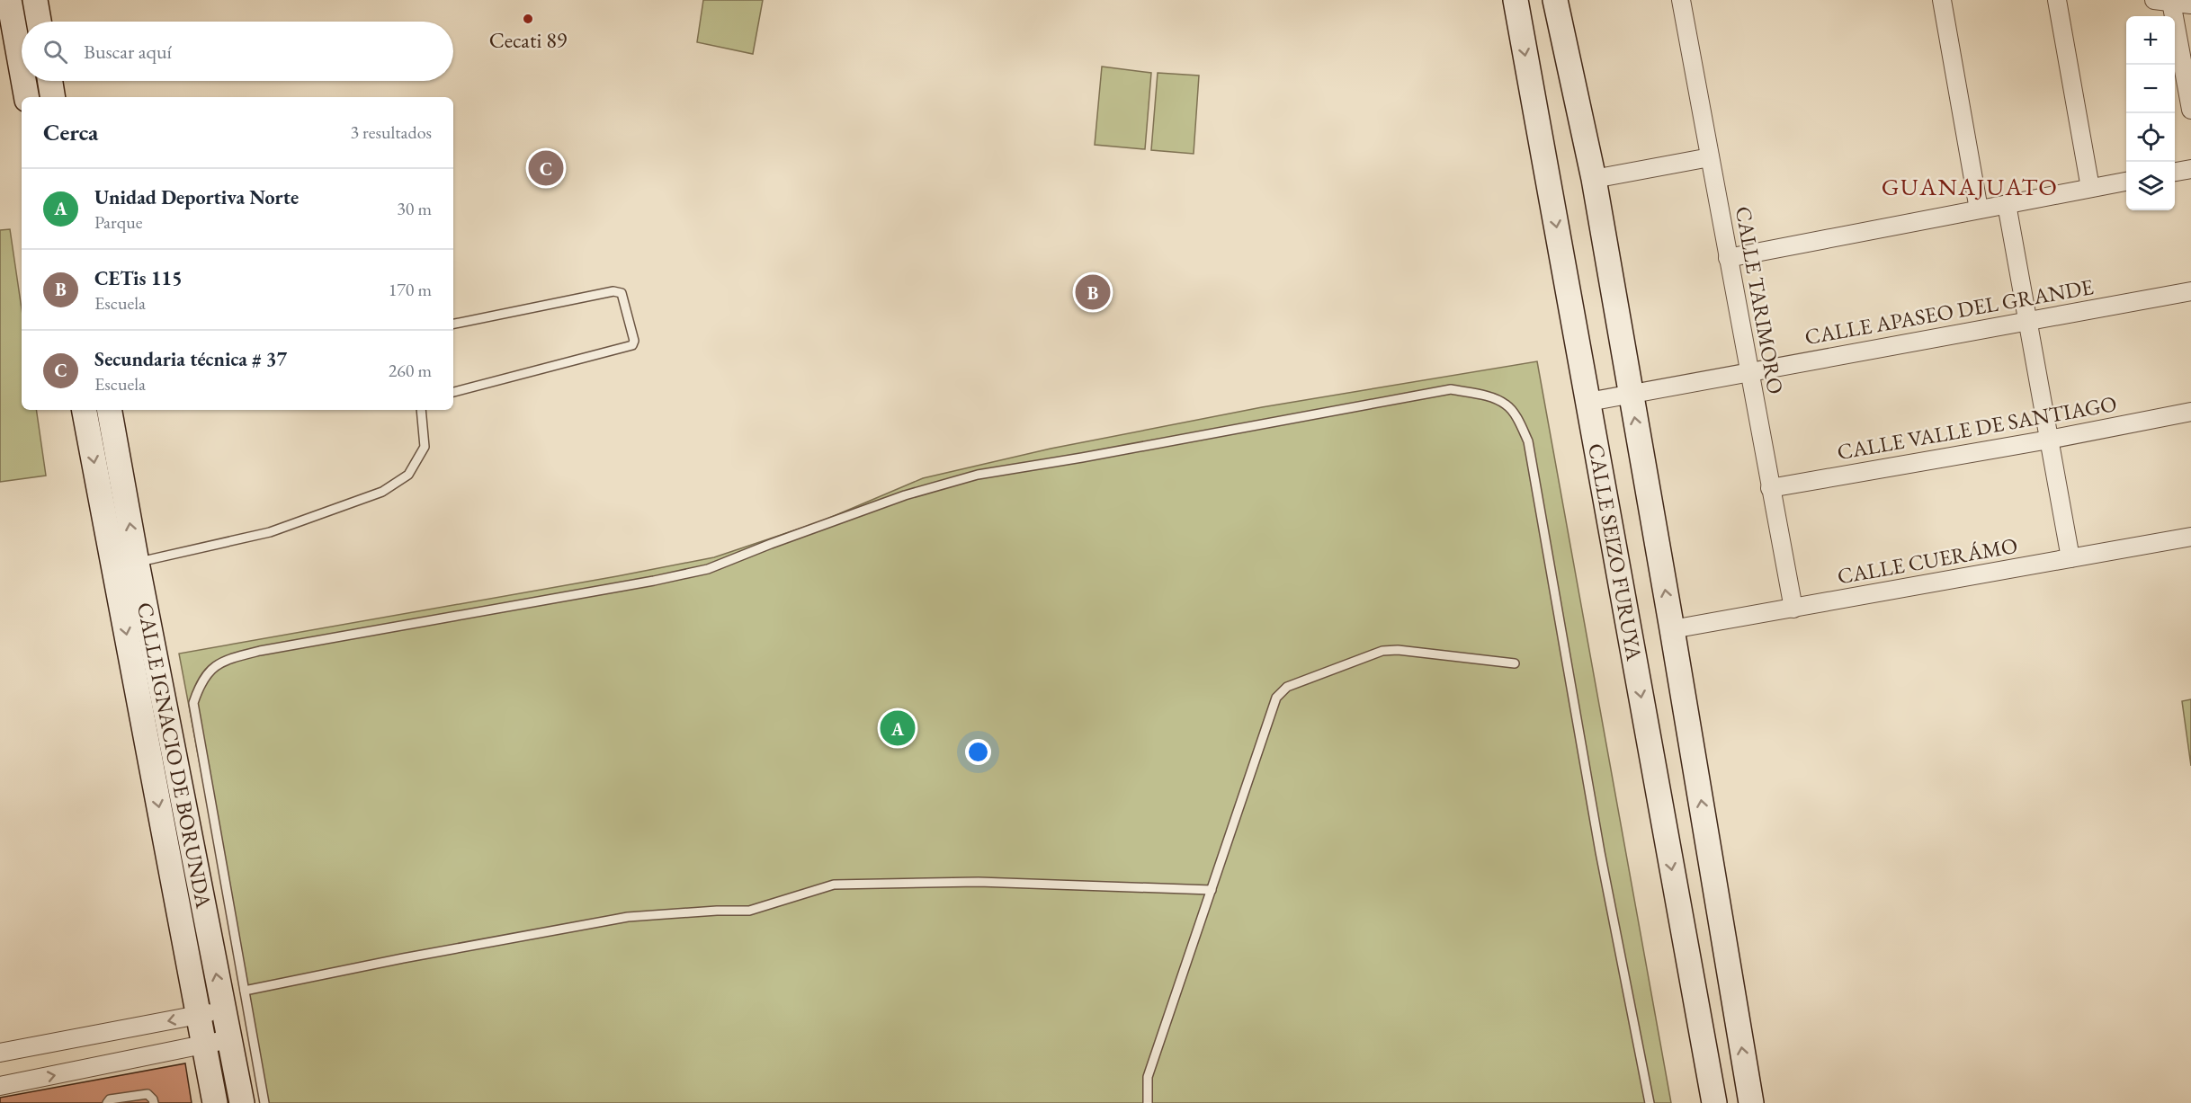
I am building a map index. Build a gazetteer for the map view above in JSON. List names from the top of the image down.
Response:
{
  "streets": {
    "street": [
      "CALLE TARIMORO",
      "CALLE APASEO DEL GRANDE",
      "CALLE VALLE DE SANTIAGO",
      "CALLE SEIZO FURUYA",
      "CALLE CUERÁMO",
      "CALLE IGNACIO DE BORUNDA"
    ]
  },
  "crossings": [
    ["CALLE TARIMORO", "CALLE APASEO DEL GRANDE"],
    ["CALLE TARIMORO", "CALLE VALLE DE SANTIAGO"],
    ["CALLE TARIMORO", "CALLE CUERÁMO"],
    ["CALLE APASEO DEL GRANDE", "CALLE SEIZO FURUYA"],
    ["CALLE SEIZO FURUYA", "CALLE CUERÁMO"]
  ],
  "districts": ["GUANAJUATO"],
  "places": ["Cecati 89"],
  "page": {
    "map_buttons": ["+", "−"],
    "search": "Buscar aquí",
    "heading": ["Cerca", "3 resultados"],
    "pins": ["C", "B", "A"],
    "list": [
      {
        "mark": "A",
        "name": "Unidad Deportiva Norte",
        "note": "Parque",
        "value": "30 m"
      },
      {
        "mark": "B",
        "name": "CETis 115",
        "note": "Escuela",
        "value": "170 m"
      },
      {
        "mark": "C",
        "name": "Secundaria técnica # 37",
        "note": "Escuela",
        "value": "260 m"
      }
    ]
  }
}
